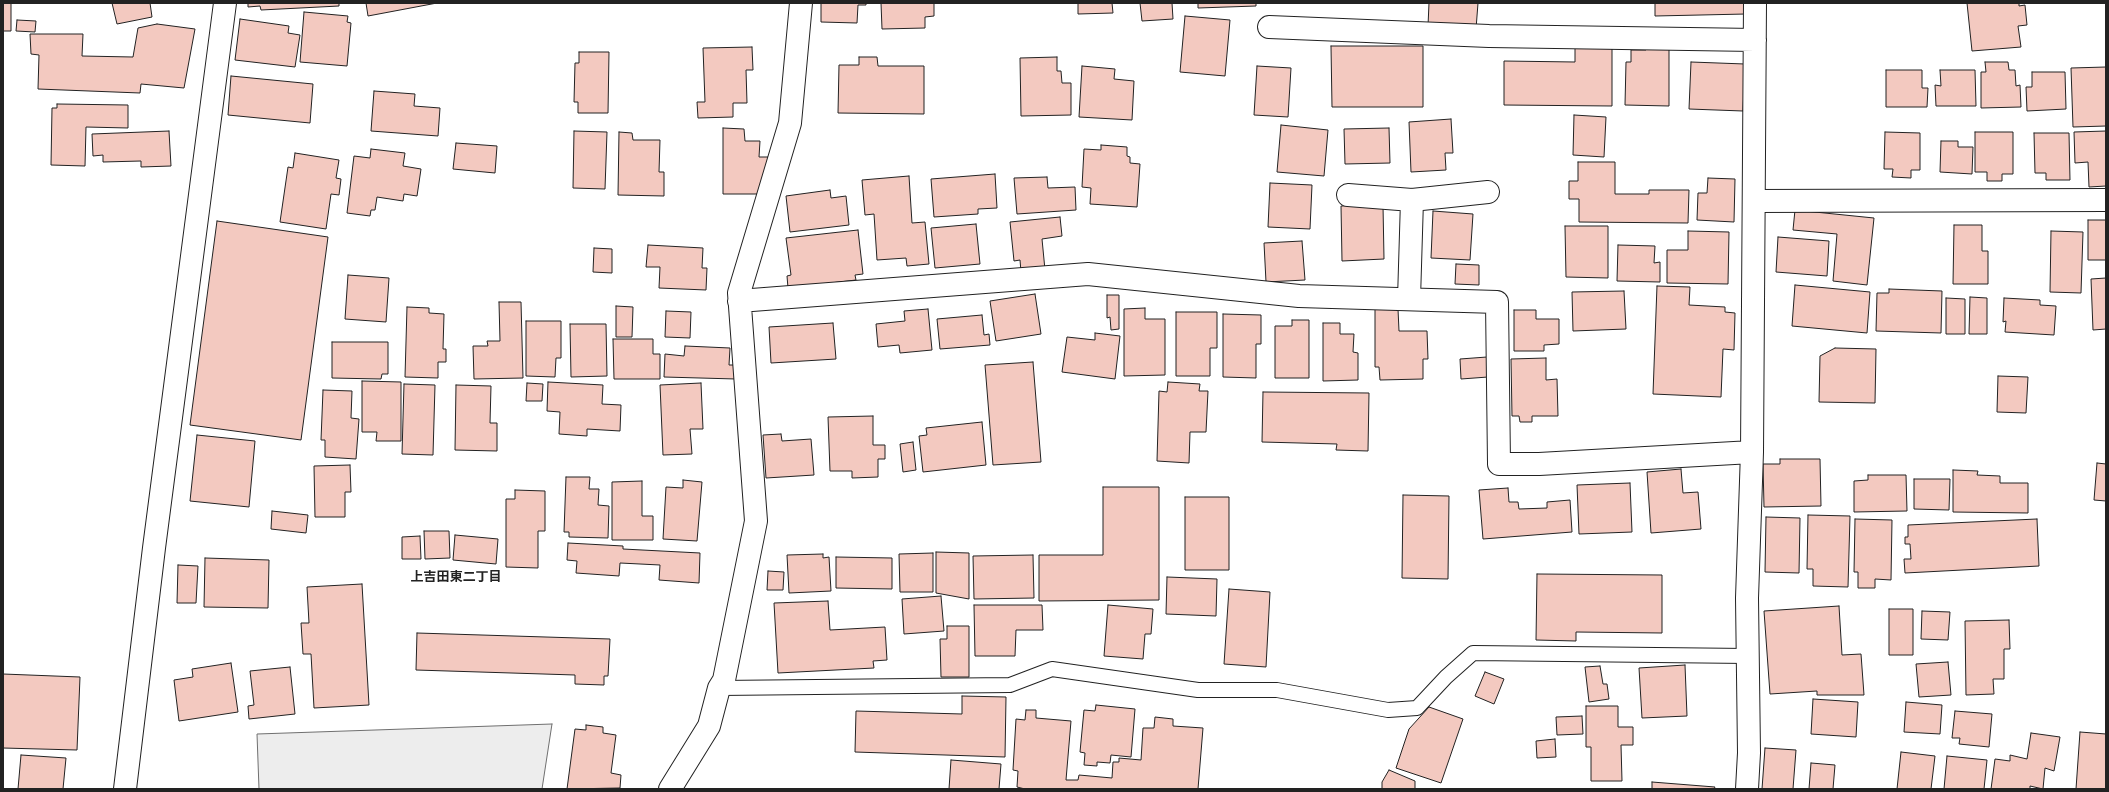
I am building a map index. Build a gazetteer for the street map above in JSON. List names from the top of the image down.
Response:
{
  "districts": ["上吉田東二丁目"]
}
